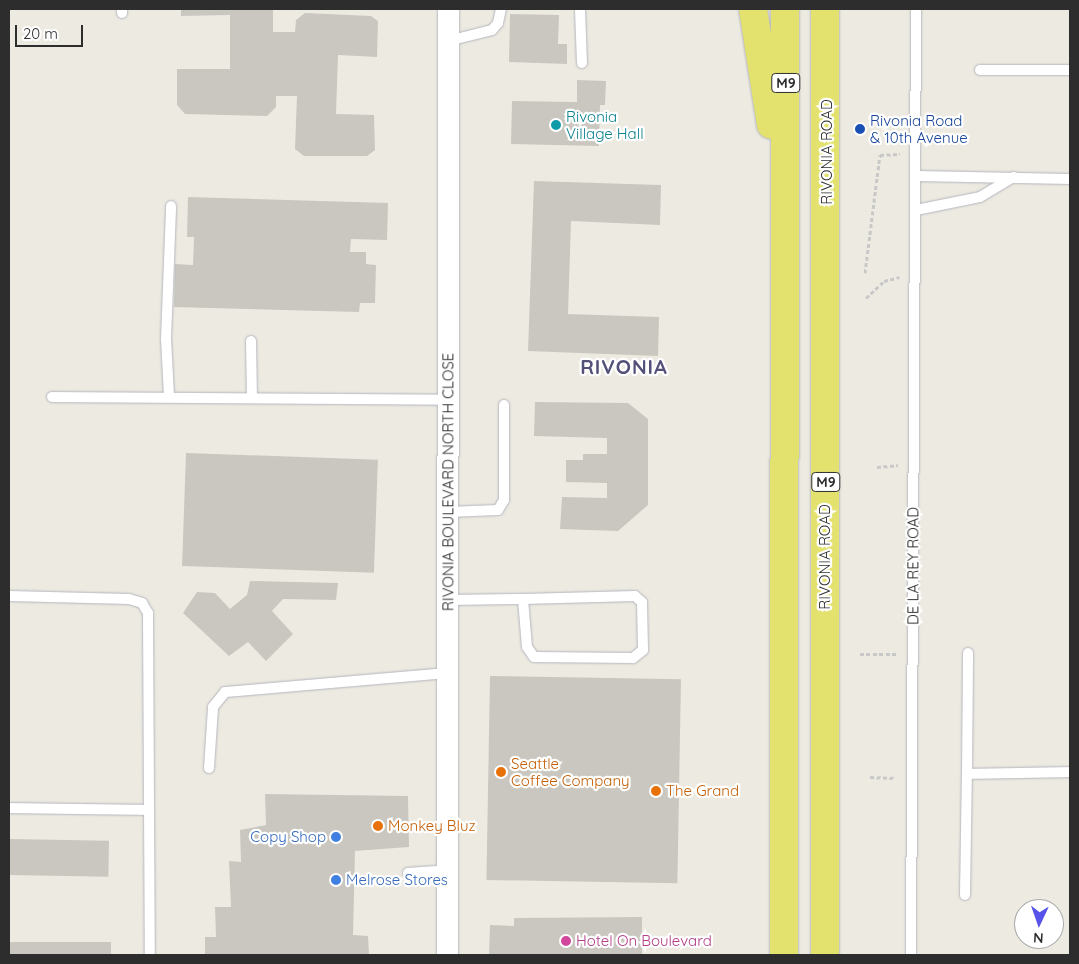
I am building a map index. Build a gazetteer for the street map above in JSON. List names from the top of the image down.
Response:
{
  "streets": {
    "main road": ["M9", "RIVONIA ROAD"],
    "street": ["RIVONIA BOULEVARD NORTH CLOSE"],
    "lane": ["DE LA REY ROAD"]
  },
  "districts": ["RIVONIA"],
  "places": [
    "Rivonia Village Hall",
    "Rivonia Road & 10th Avenue",
    "Seattle Coffee Company",
    "The Grand",
    "Monkey Bluz",
    "Copy Shop",
    "Melrose Stores",
    "Hotel On Boulevard"
  ],
  "scale_bar": "20 m",
  "north": "bottom"
}
